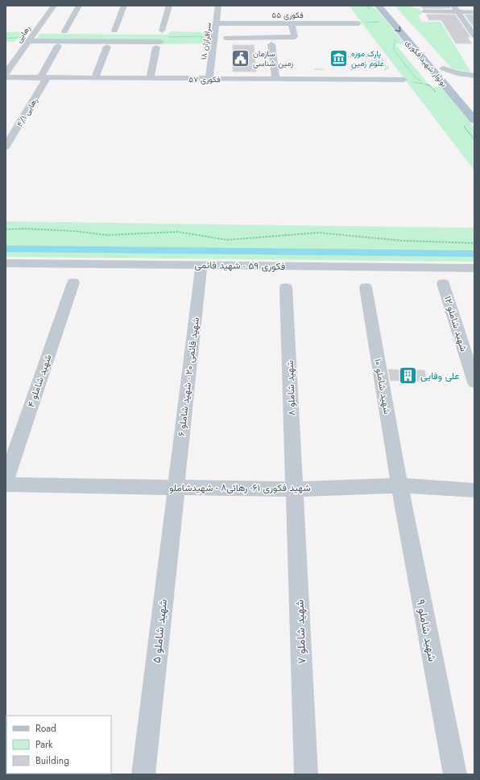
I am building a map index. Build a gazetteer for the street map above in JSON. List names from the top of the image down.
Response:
{
  "streets": {
    "main road": ["بولوار شهید فکوری"],
    "street": [
      "فکوری ۵۵",
      "رهایی",
      "سرافرازان ۱۸",
      "فکوری ۵۷",
      "رهایی ۴/۱",
      "فکوری ۵۹ - شهید قائمی",
      "شهید شاملو ۱۲",
      "شهید قائمی ۲۰ - شهید شاملو ۶",
      "شهید شاملو ۴",
      "شهید شاملو ۱۰",
      "شهید شاملو ۸",
      "شهید فکوری ۶۱- رهائی۸ - شهیدشاملو",
      "شهید شاملو ۹",
      "شهید شاملو ۵",
      "شهید شاملو ۷"
    ]
  },
  "crossings": [
    ["فکوری ۵۵", "سرافرازان ۱۸"],
    ["سرافرازان ۱۸", "فکوری ۵۷"],
    ["فکوری ۵۷", "رهایی ۴/۱"],
    ["فکوری ۵۹ - شهید قائمی", "شهید قائمی ۲۰ - شهید شاملو ۶"],
    ["شهید قائمی ۲۰ - شهید شاملو ۶", "شهید فکوری ۶۱- رهائی۸ - شهیدشاملو"],
    ["شهید قائمی ۲۰ - شهید شاملو ۶", "شهید شاملو ۵"],
    ["شهید شاملو ۱۰", "شهید فکوری ۶۱- رهائی۸ - شهیدشاملو"],
    ["شهید شاملو ۱۰", "شهید شاملو ۹"],
    ["شهید شاملو ۸", "شهید فکوری ۶۱- رهائی۸ - شهیدشاملو"],
    ["شهید شاملو ۸", "شهید شاملو ۷"],
    ["شهید فکوری ۶۱- رهائی۸ - شهیدشاملو", "شهید شاملو ۹"],
    ["شهید فکوری ۶۱- رهائی۸ - شهیدشاملو", "شهید شاملو ۵"],
    ["شهید فکوری ۶۱- رهائی۸ - شهیدشاملو", "شهید شاملو ۷"]
  ],
  "places": {
    "public building": ["سازمان زمین شناسی"],
    "museum": ["پارک موزه علوم زمین"],
    "building": ["علی وفایی"]
  },
  "legend": ["Road", "Park", "Building"]
}
